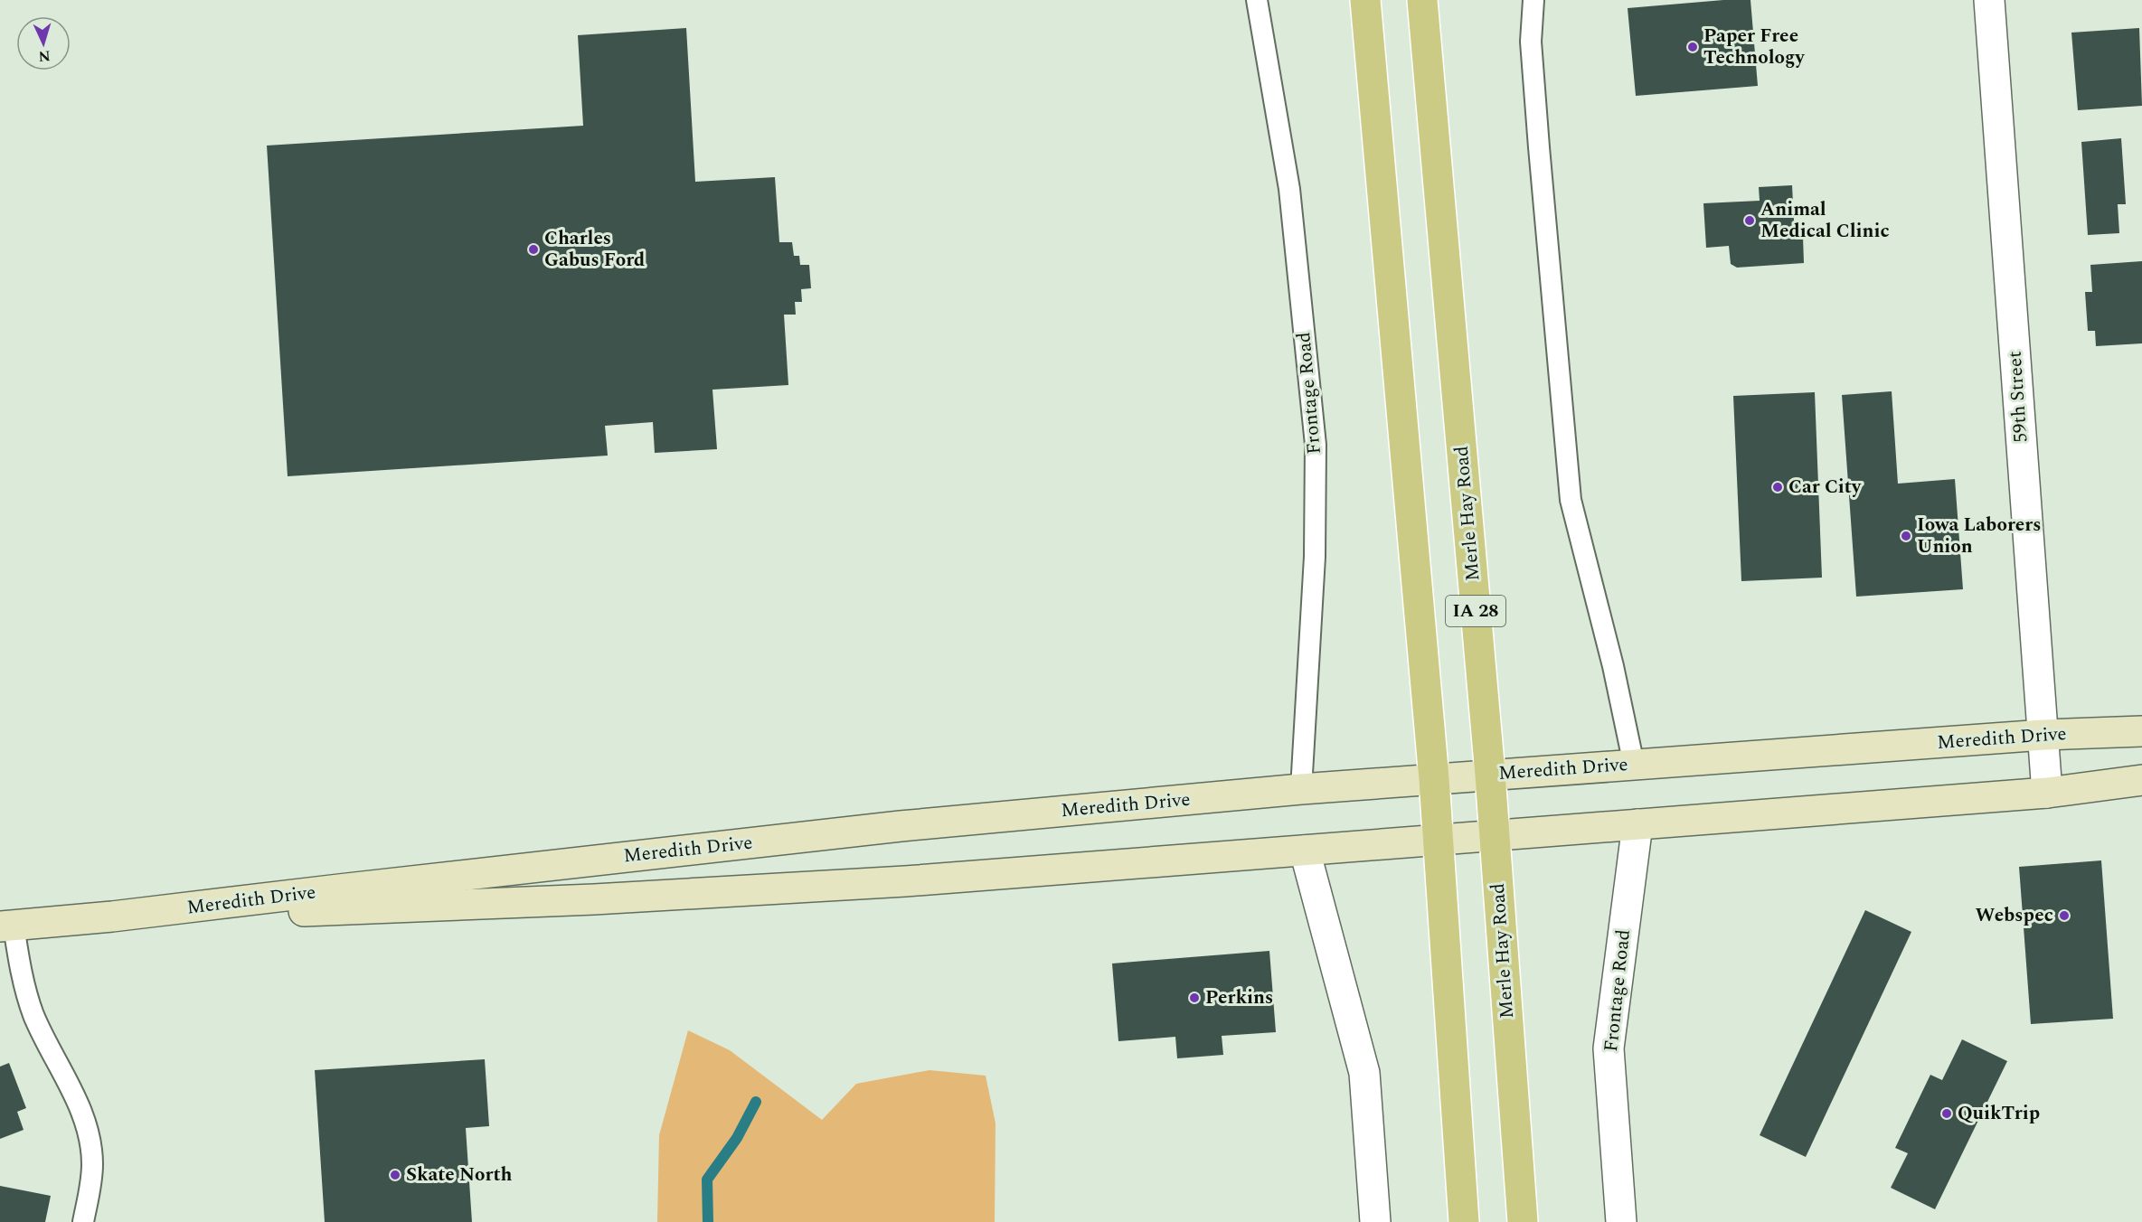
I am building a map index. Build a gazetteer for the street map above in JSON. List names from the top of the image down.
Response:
{
  "streets": {
    "main road": ["Merle Hay Road", "IA 28", "Meredith Drive"],
    "street": ["Frontage Road", "59th Street"]
  },
  "crossings": [
    ["Frontage Road", "Meredith Drive"],
    ["59th Street", "Meredith Drive"],
    ["Merle Hay Road", "Meredith Drive"],
    ["IA 28", "Meredith Drive"]
  ],
  "places": [
    "Paper Free Technology",
    "Animal Medical Clinic",
    "Charles Gabus Ford",
    "Car City",
    "Iowa Laborers Union",
    "Webspec",
    "Perkins",
    "QuikTrip",
    "Skate North"
  ],
  "north": "bottom"
}
